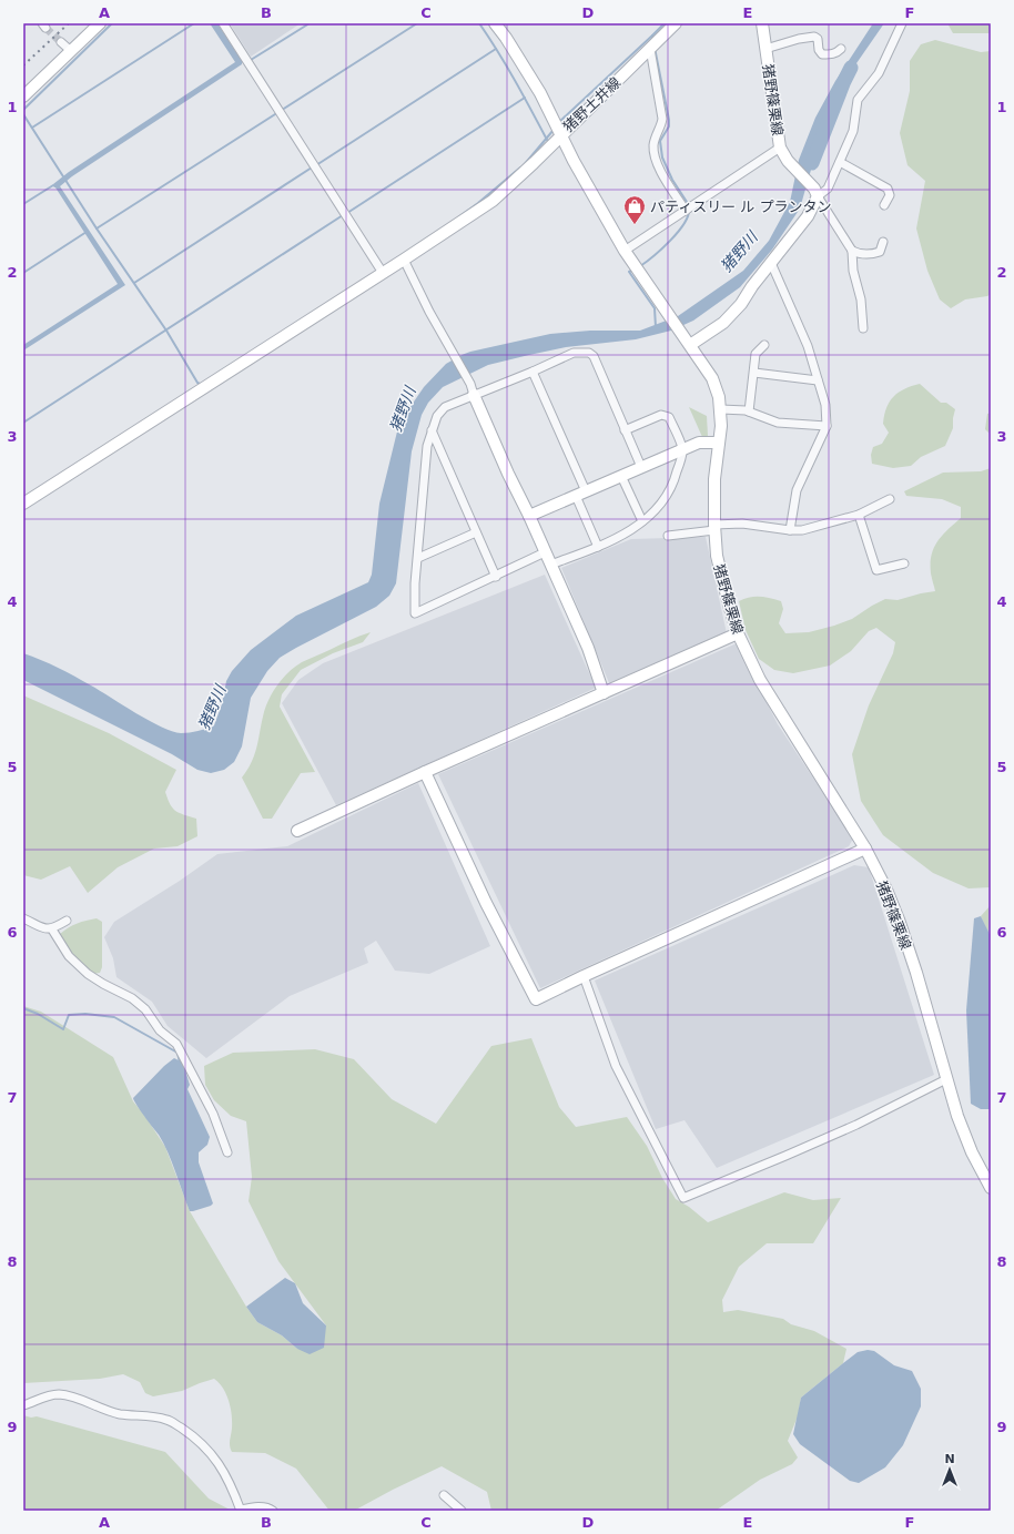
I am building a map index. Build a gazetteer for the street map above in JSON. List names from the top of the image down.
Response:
{
  "streets": {
    "street": ["猪野篠栗線", "猪野土井線"]
  },
  "crossings": [
    ["猪野篠栗線", "猪野土井線"]
  ],
  "water": ["猪野川"],
  "places": {
    "shop": ["パティスリー ル プランタン"]
  },
  "north": "top",
  "grid": {
    "columns": [
      "A",
      "B",
      "C",
      "D",
      "E",
      "F"
    ],
    "rows": [
      "1",
      "2",
      "3",
      "4",
      "5",
      "6",
      "7",
      "8",
      "9"
    ]
  }
}
